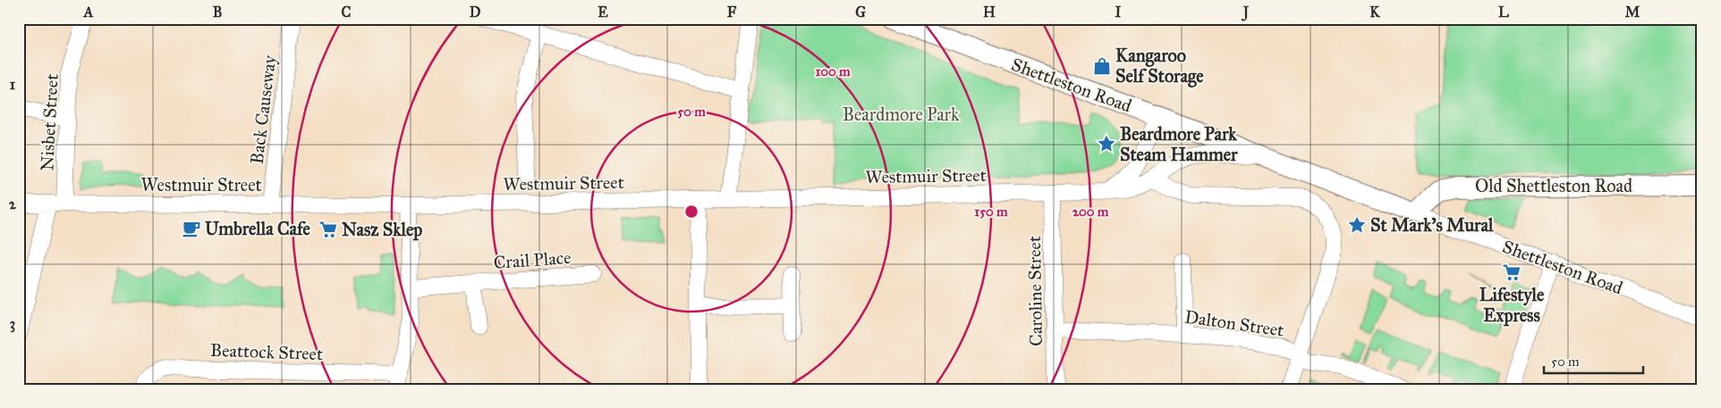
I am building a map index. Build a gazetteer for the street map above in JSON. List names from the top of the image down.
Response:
{
  "streets": {
    "main road": ["Shettleston Road", "Old Shettleston Road"],
    "street": [
      "Back Causeway",
      "Nisbet Street",
      "Westmuir Street",
      "Crail Place",
      "Caroline Street",
      "Dalton Street",
      "Beattock Street"
    ]
  },
  "crossings": [
    ["Shettleston Road", "Westmuir Street"],
    ["Shettleston Road", "Old Shettleston Road"],
    ["Back Causeway", "Westmuir Street"],
    ["Nisbet Street", "Westmuir Street"],
    ["Westmuir Street", "Caroline Street"],
    ["Caroline Street", "Dalton Street"]
  ],
  "parks": ["Beardmore Park"],
  "places": {
    "shop": ["Kangaroo Self Storage"],
    "place": ["Beardmore Park Steam Hammer", "St Mark's Mural"],
    "cafe": ["Umbrella Cafe"],
    "supermarket": ["Nasz Sklep", "Lifestyle Express"]
  },
  "scale_bar": "50 m",
  "grid": {
    "columns": [
      "A",
      "B",
      "C",
      "D",
      "E",
      "F",
      "G",
      "H",
      "I",
      "J",
      "K",
      "L",
      "M"
    ],
    "rows": ["1", "2", "3"]
  },
  "rings": [
    "100 m",
    "50 m",
    "150 m",
    "200 m"
  ]
}
